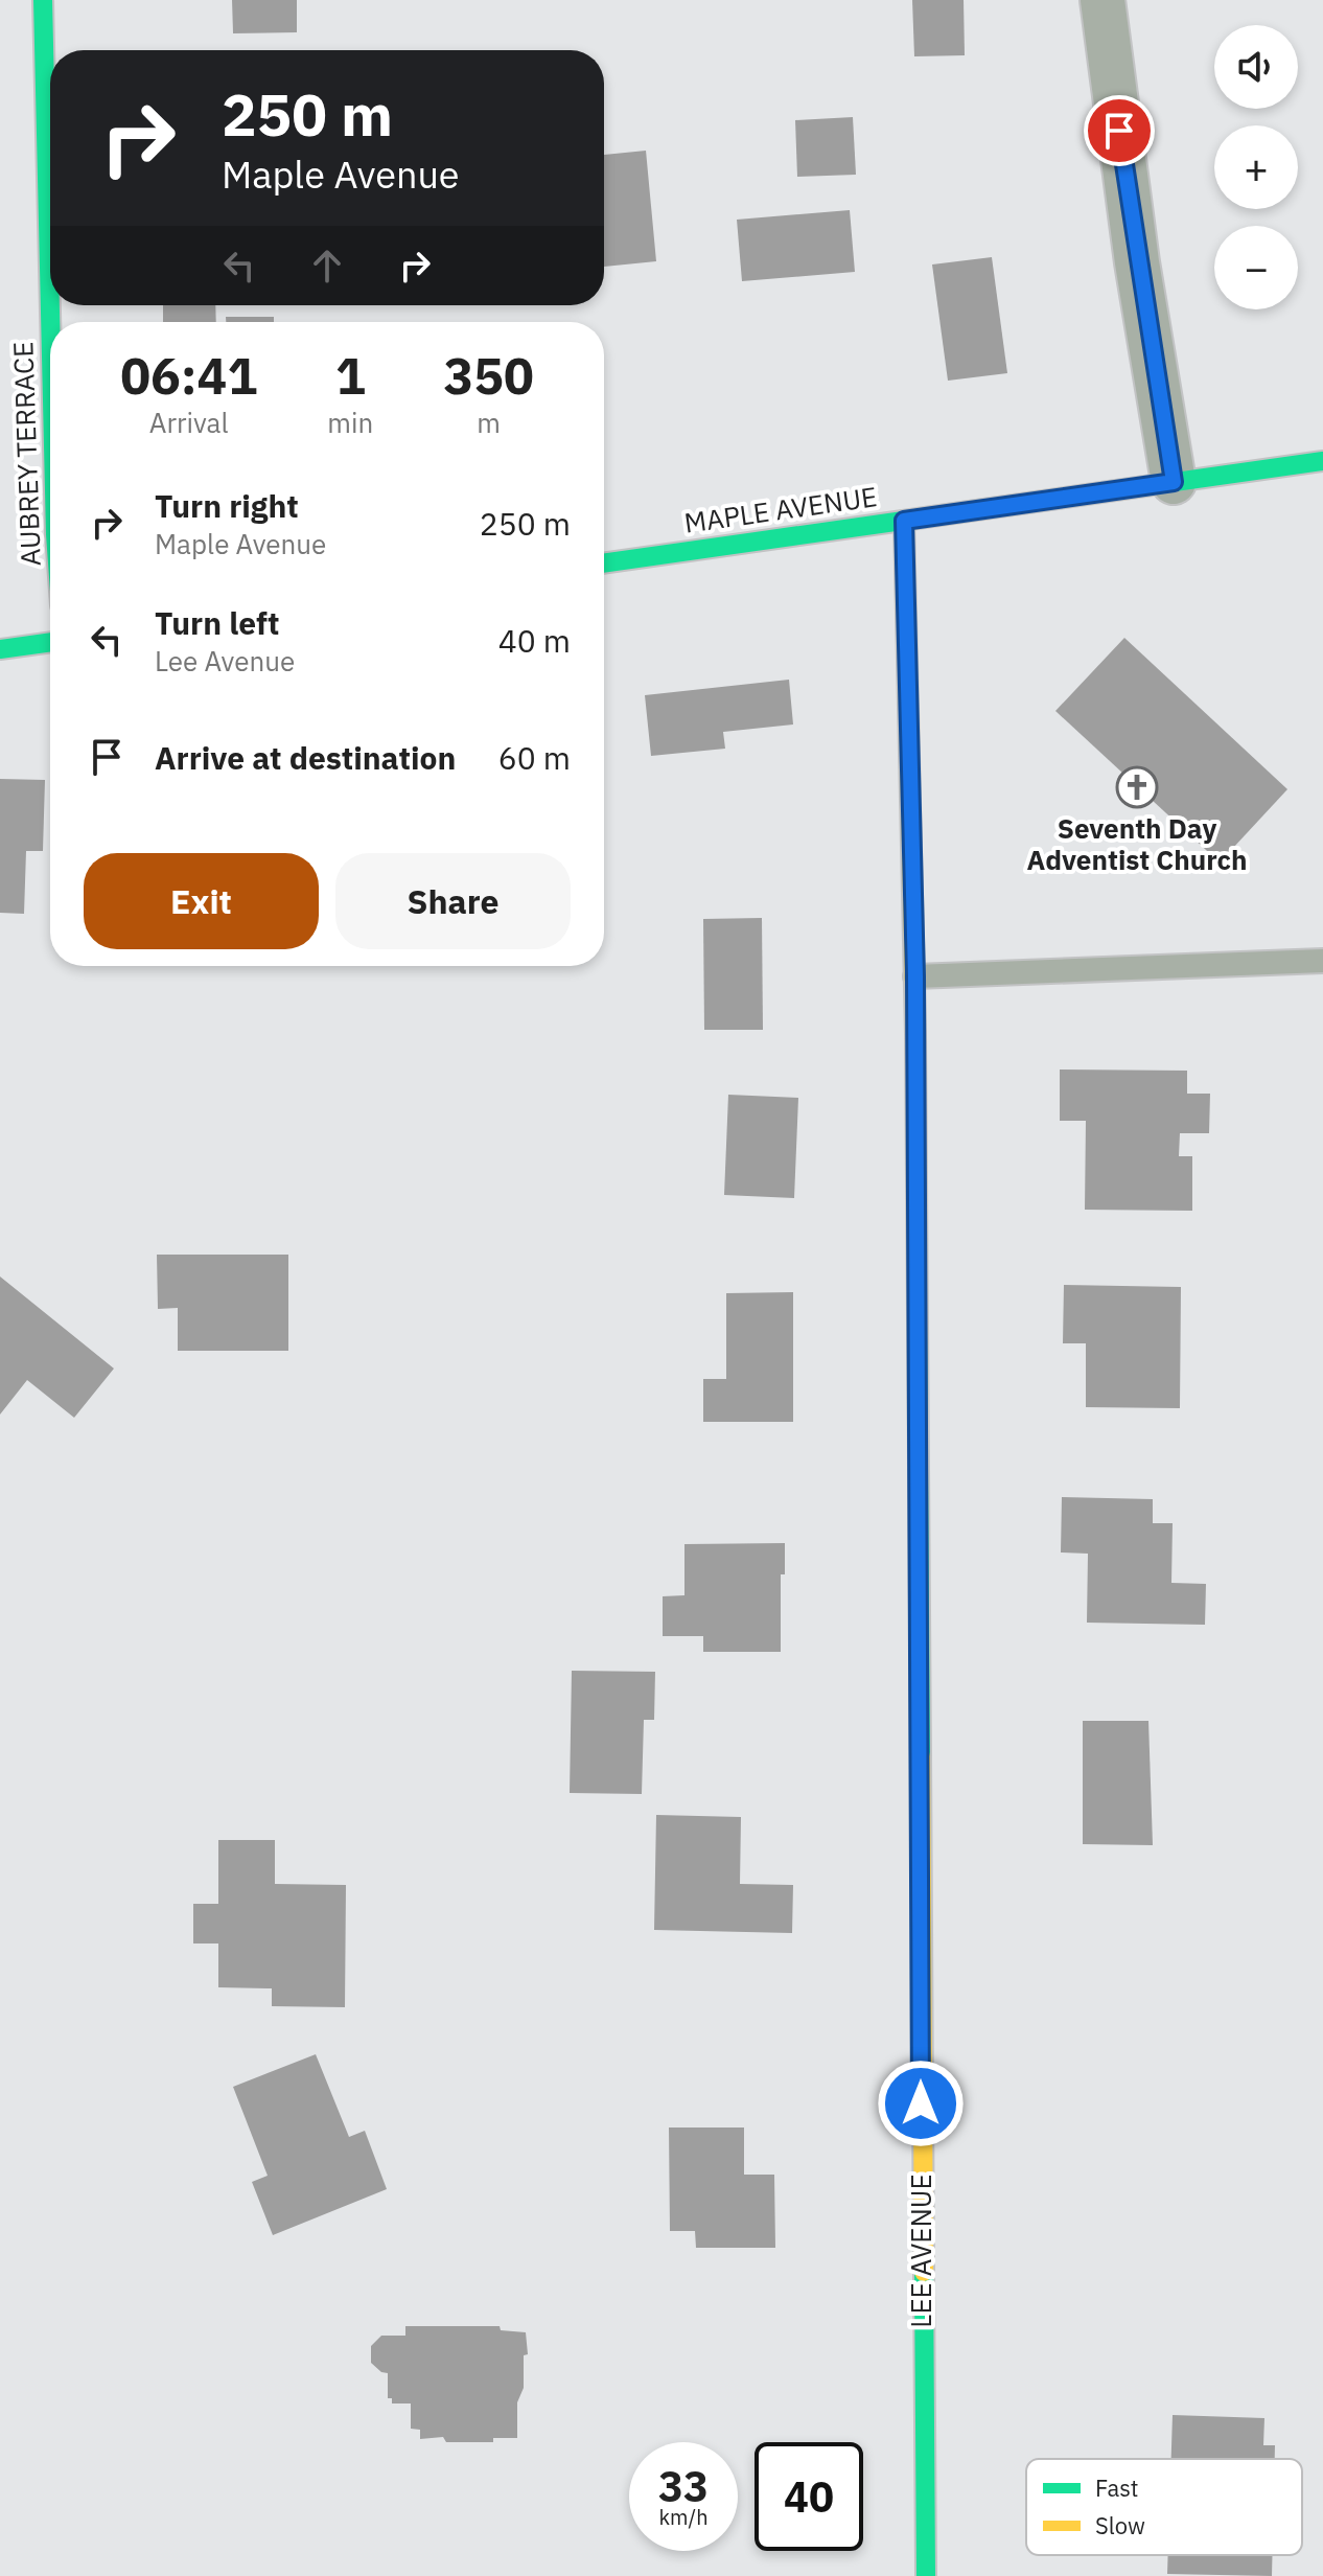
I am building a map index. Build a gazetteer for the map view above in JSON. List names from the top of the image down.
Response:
{
  "streets": {
    "street": ["AUBREY TERRACE", "MAPLE AVENUE", "LEE AVENUE"]
  },
  "crossings": [
    ["MAPLE AVENUE", "LEE AVENUE"]
  ],
  "places": {
    "church": ["Seventh Day Adventist Church"]
  },
  "legend": ["Fast", "Slow"],
  "page": {
    "map_buttons": ["+", "−"],
    "turn": ["250 m", "Maple Avenue"],
    "eta": [
      "06:41",
      "Arrival",
      "1",
      "min",
      "350",
      "m"
    ],
    "list": [
      {
        "name": "Turn right",
        "note": "Maple Avenue",
        "value": "250 m"
      },
      {
        "name": "Turn left",
        "note": "Lee Avenue",
        "value": "40 m"
      },
      {
        "name": "Arrive at destination",
        "value": "60 m"
      }
    ],
    "buttons": ["Exit", "Share"],
    "speed": "33 km/h",
    "limit": "40"
  }
}
